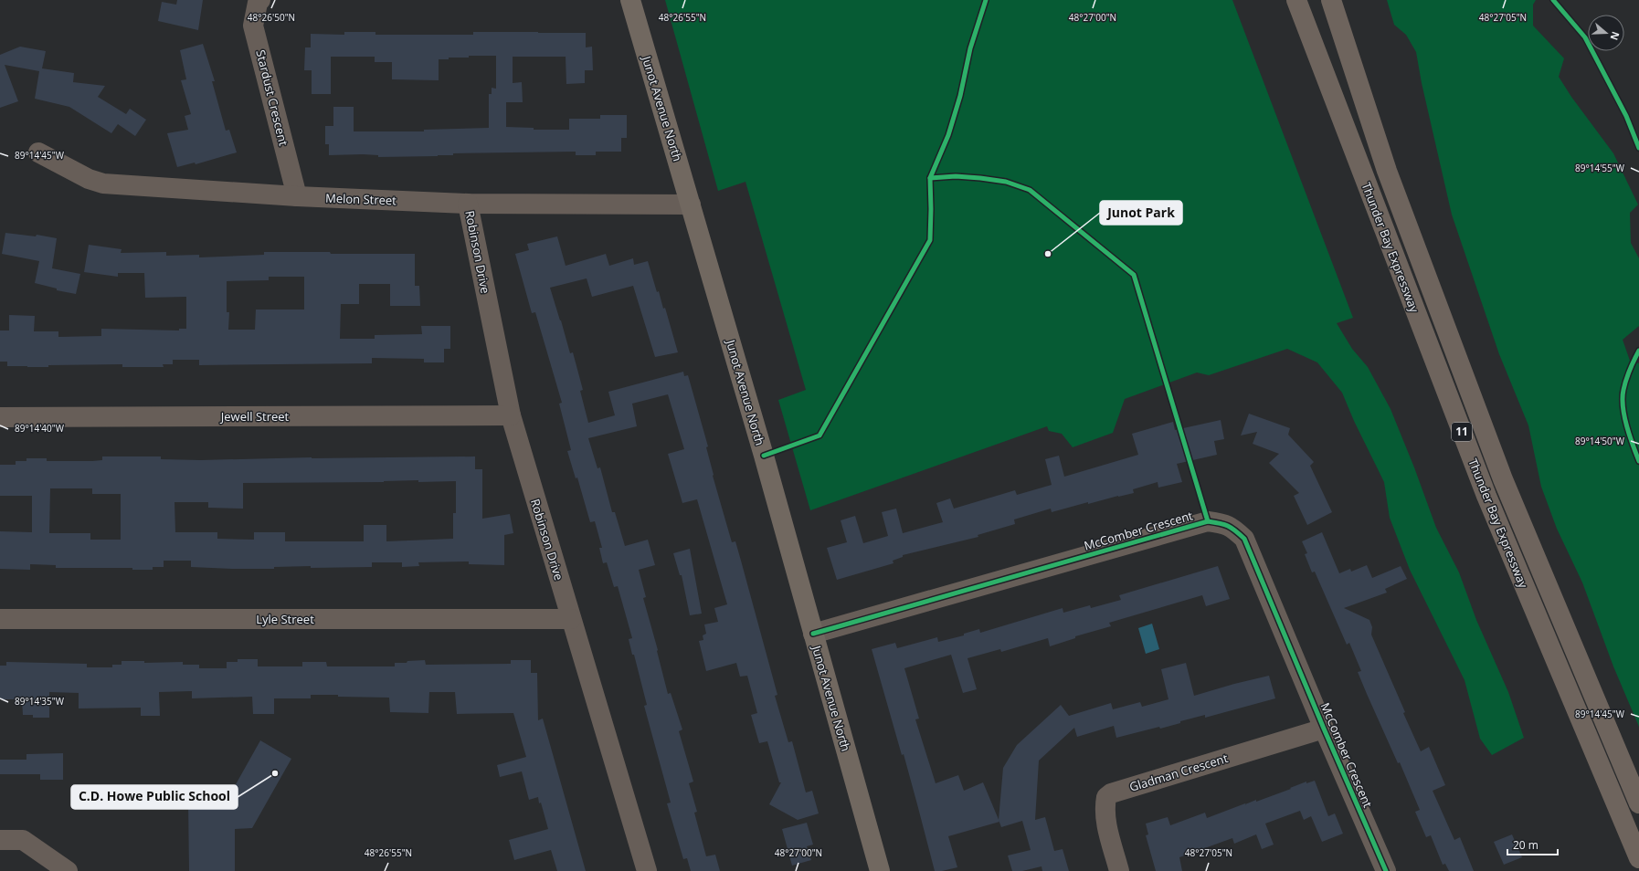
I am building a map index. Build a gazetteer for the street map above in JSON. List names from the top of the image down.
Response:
{
  "streets": {
    "highway": ["Thunder Bay Expressway", "11"],
    "main road": ["Junot Avenue North"],
    "street": [
      "Stardust Crescent",
      "Melon Street",
      "Robinson Drive",
      "Jewell Street",
      "McComber Crescent",
      "Lyle Street",
      "Gladman Crescent"
    ]
  },
  "crossings": [
    ["Stardust Crescent", "Melon Street"],
    ["Junot Avenue North", "Melon Street"],
    ["Junot Avenue North", "McComber Crescent"],
    ["Melon Street", "Robinson Drive"],
    ["Robinson Drive", "Jewell Street"],
    ["Robinson Drive", "Lyle Street"],
    ["McComber Crescent", "Gladman Crescent"]
  ],
  "places": ["Junot Park", "C.D. Howe Public School"],
  "scale_bar": "20 m",
  "north": "right",
  "coordinates": [
    "48°26'50\"N",
    "48°26'55\"N",
    "48°27'00\"N",
    "48°27'05\"N",
    "89°14'45\"W",
    "89°14'55\"W",
    "89°14'40\"W",
    "89°14'50\"W",
    "89°14'35\"W"
  ]
}
